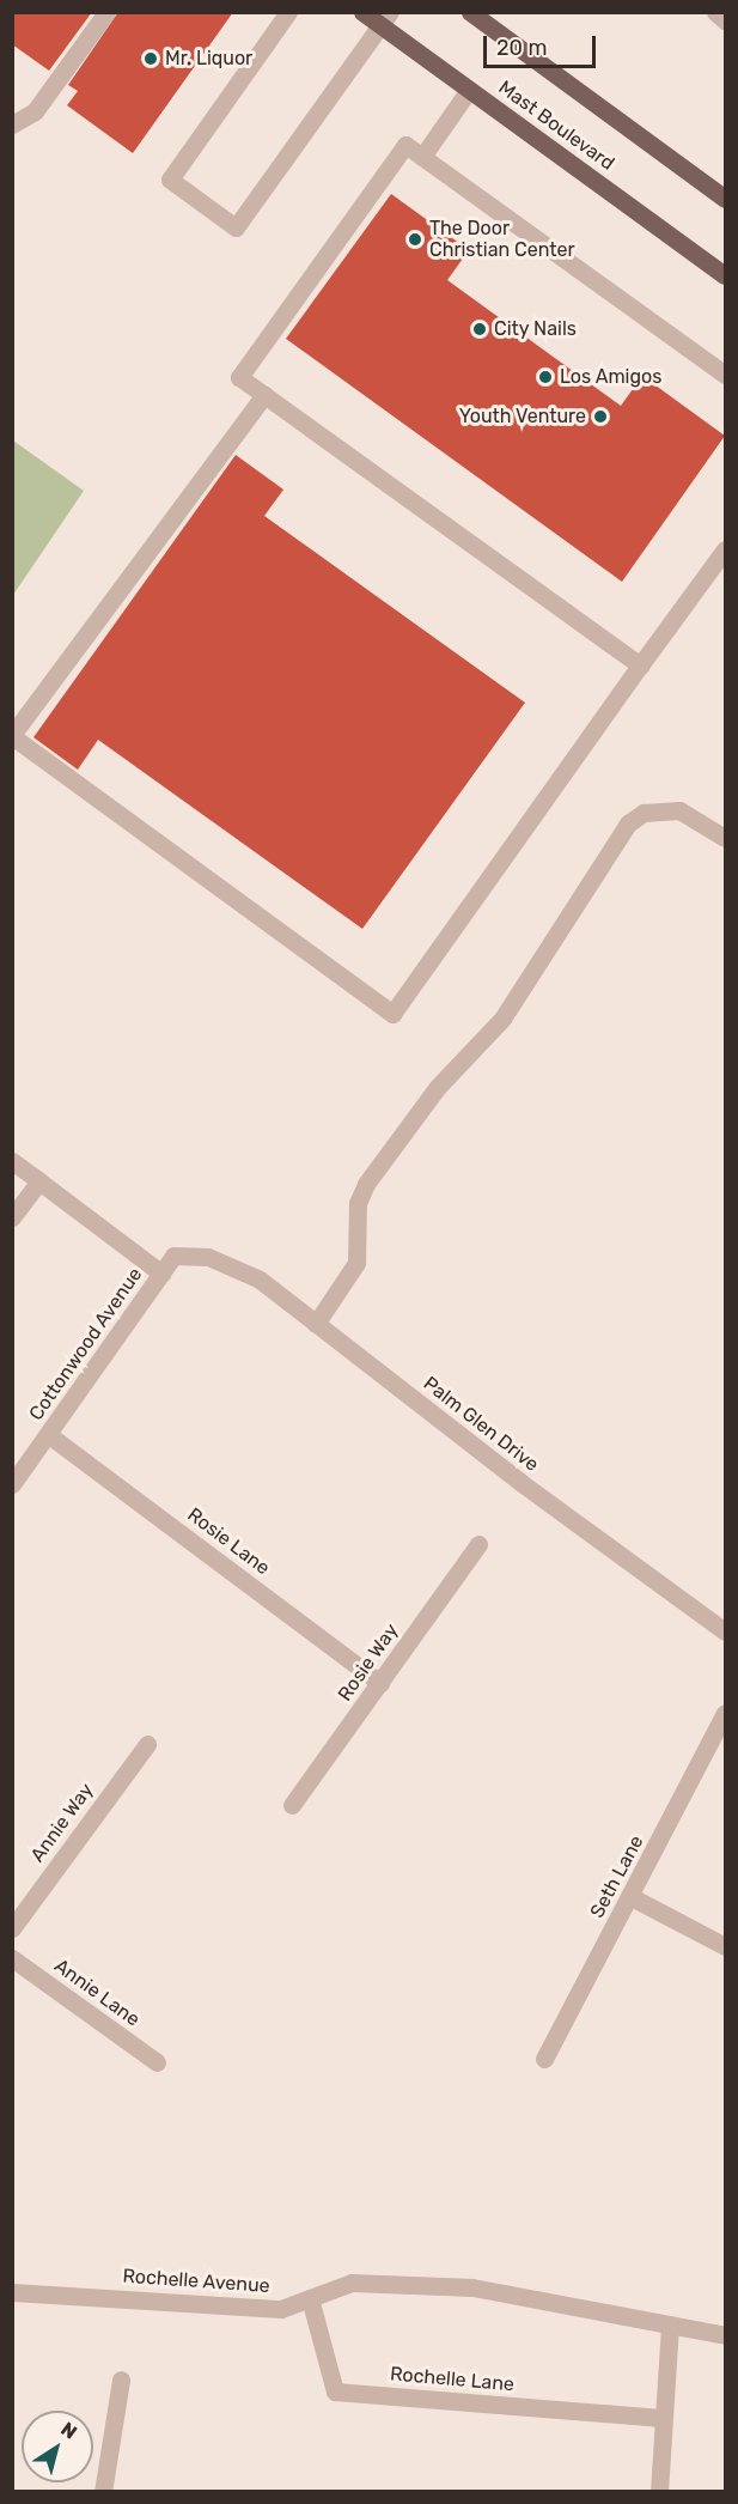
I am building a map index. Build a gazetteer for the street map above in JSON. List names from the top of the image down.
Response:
{
  "streets": {
    "main road": ["Mast Boulevard"],
    "street": [
      "Cottonwood Avenue",
      "Palm Glen Drive",
      "Rosie Lane",
      "Rosie Way",
      "Annie Way",
      "Seth Lane",
      "Annie Lane",
      "Rochelle Avenue",
      "Rochelle Lane"
    ]
  },
  "crossings": [
    ["Cottonwood Avenue", "Palm Glen Drive"],
    ["Cottonwood Avenue", "Rosie Lane"],
    ["Rosie Lane", "Rosie Way"],
    ["Rochelle Avenue", "Rochelle Lane"]
  ],
  "places": [
    "Mr. Liquor",
    "The Door Christian Center",
    "City Nails",
    "Los Amigos",
    "Youth Venture"
  ],
  "scale_bar": "20 m",
  "north": "top right"
}
